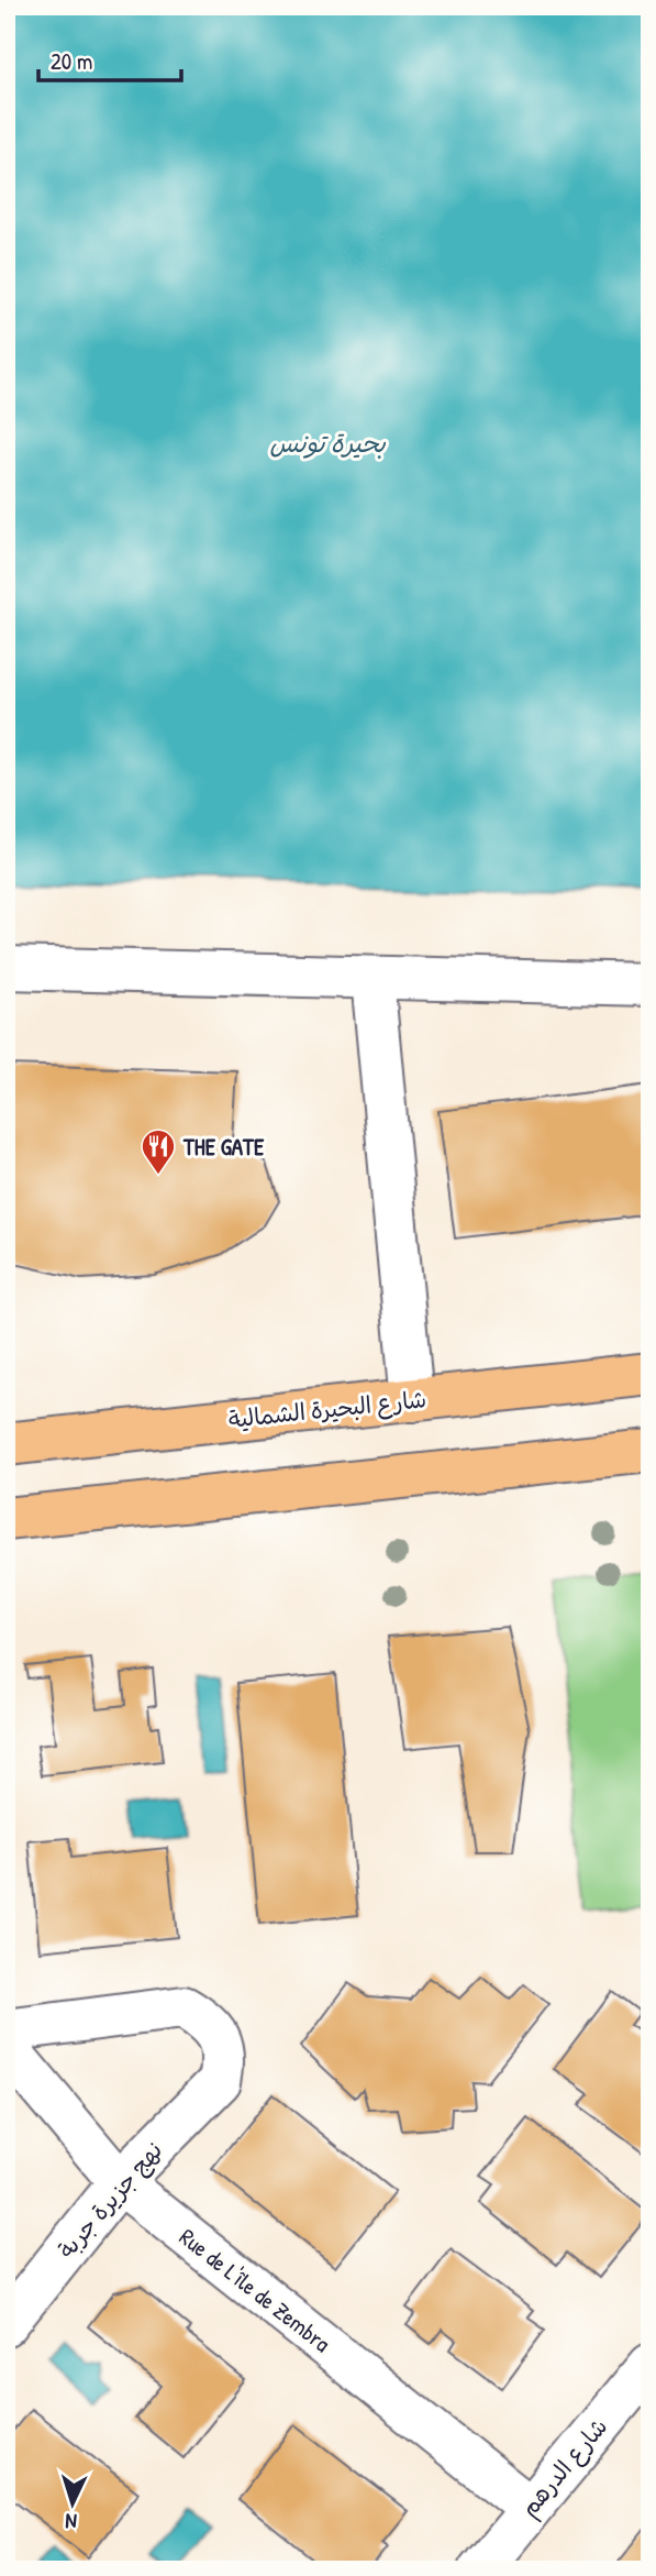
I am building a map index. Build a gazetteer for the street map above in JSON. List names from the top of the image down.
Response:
{
  "streets": {
    "main road": ["شارع البحيرة الشمالية"],
    "street": ["نهج جزيرة جربة", "Rue de L'île de Zembra", "شارع الدرهم"]
  },
  "crossings": [
    ["نهج جزيرة جربة", "Rue de L'île de Zembra"],
    ["Rue de L'île de Zembra", "شارع الدرهم"]
  ],
  "water": ["بحيرة تونس"],
  "places": {
    "restaurant": ["THE GATE"]
  },
  "scale_bar": "20 m",
  "north": "bottom"
}
